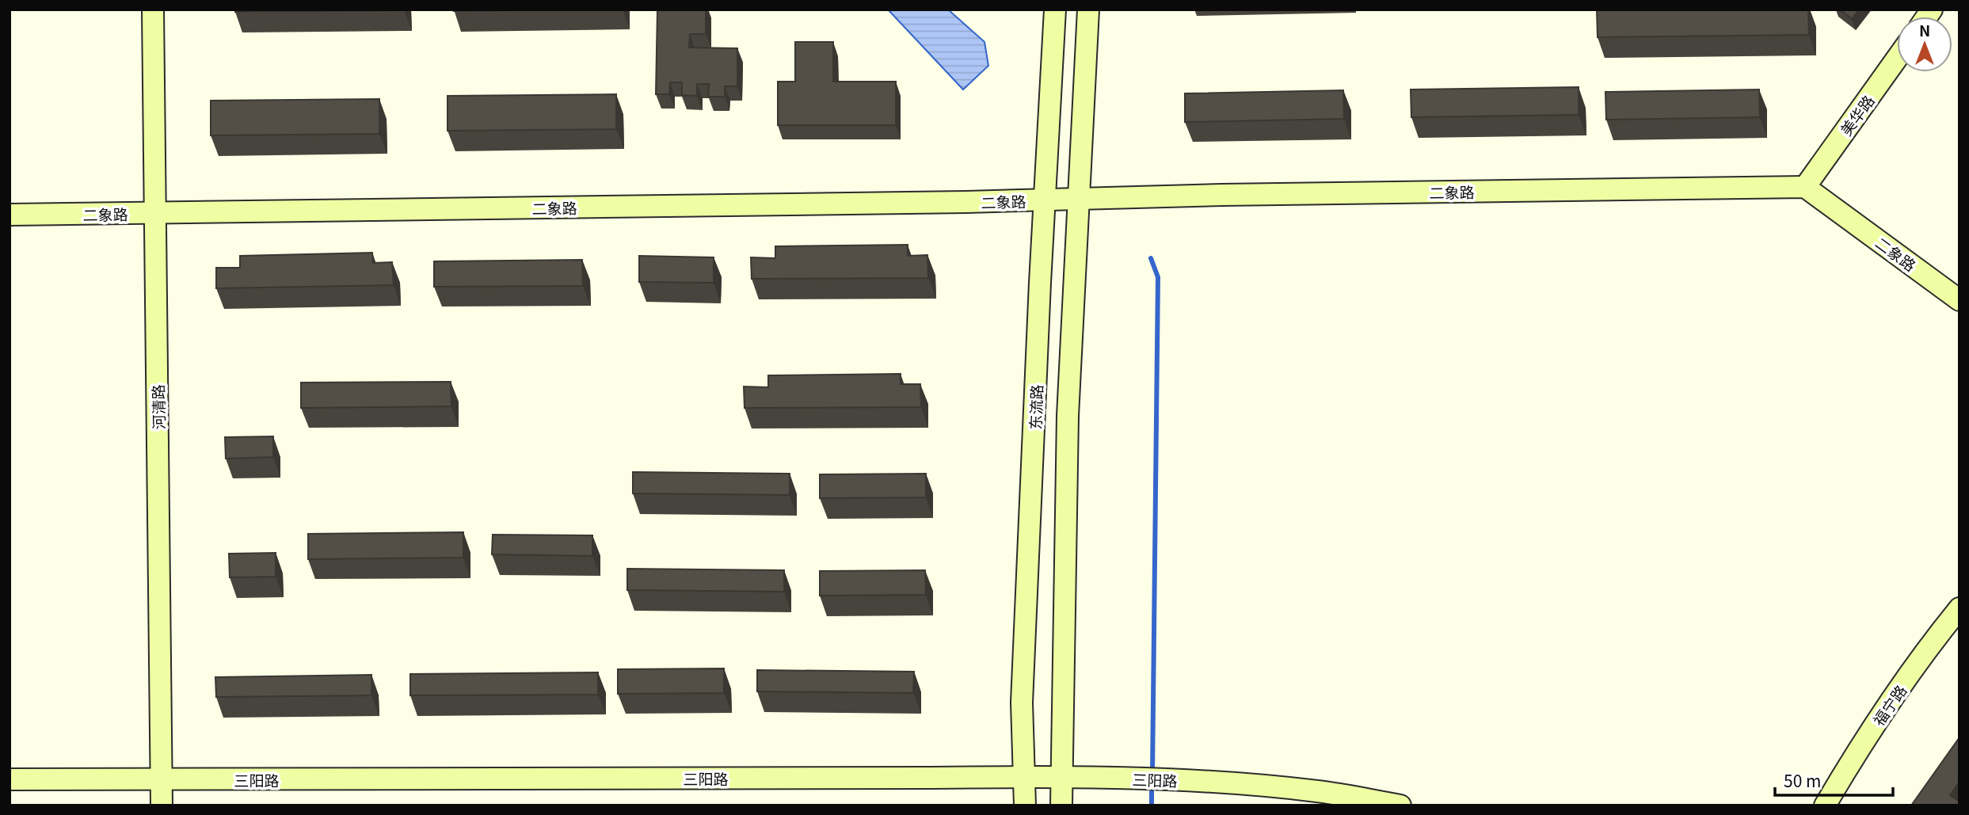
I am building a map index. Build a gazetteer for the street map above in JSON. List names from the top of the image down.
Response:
{
  "streets": {
    "street": [
      "美华路",
      "二象路",
      "河清路",
      "东流路",
      "福宁路",
      "三阳路"
    ]
  },
  "crossings": [
    ["美华路", "二象路"],
    ["二象路", "河清路"],
    ["二象路", "东流路"],
    ["河清路", "三阳路"],
    ["东流路", "三阳路"]
  ],
  "scale_bar": "50 m",
  "north": "top"
}
